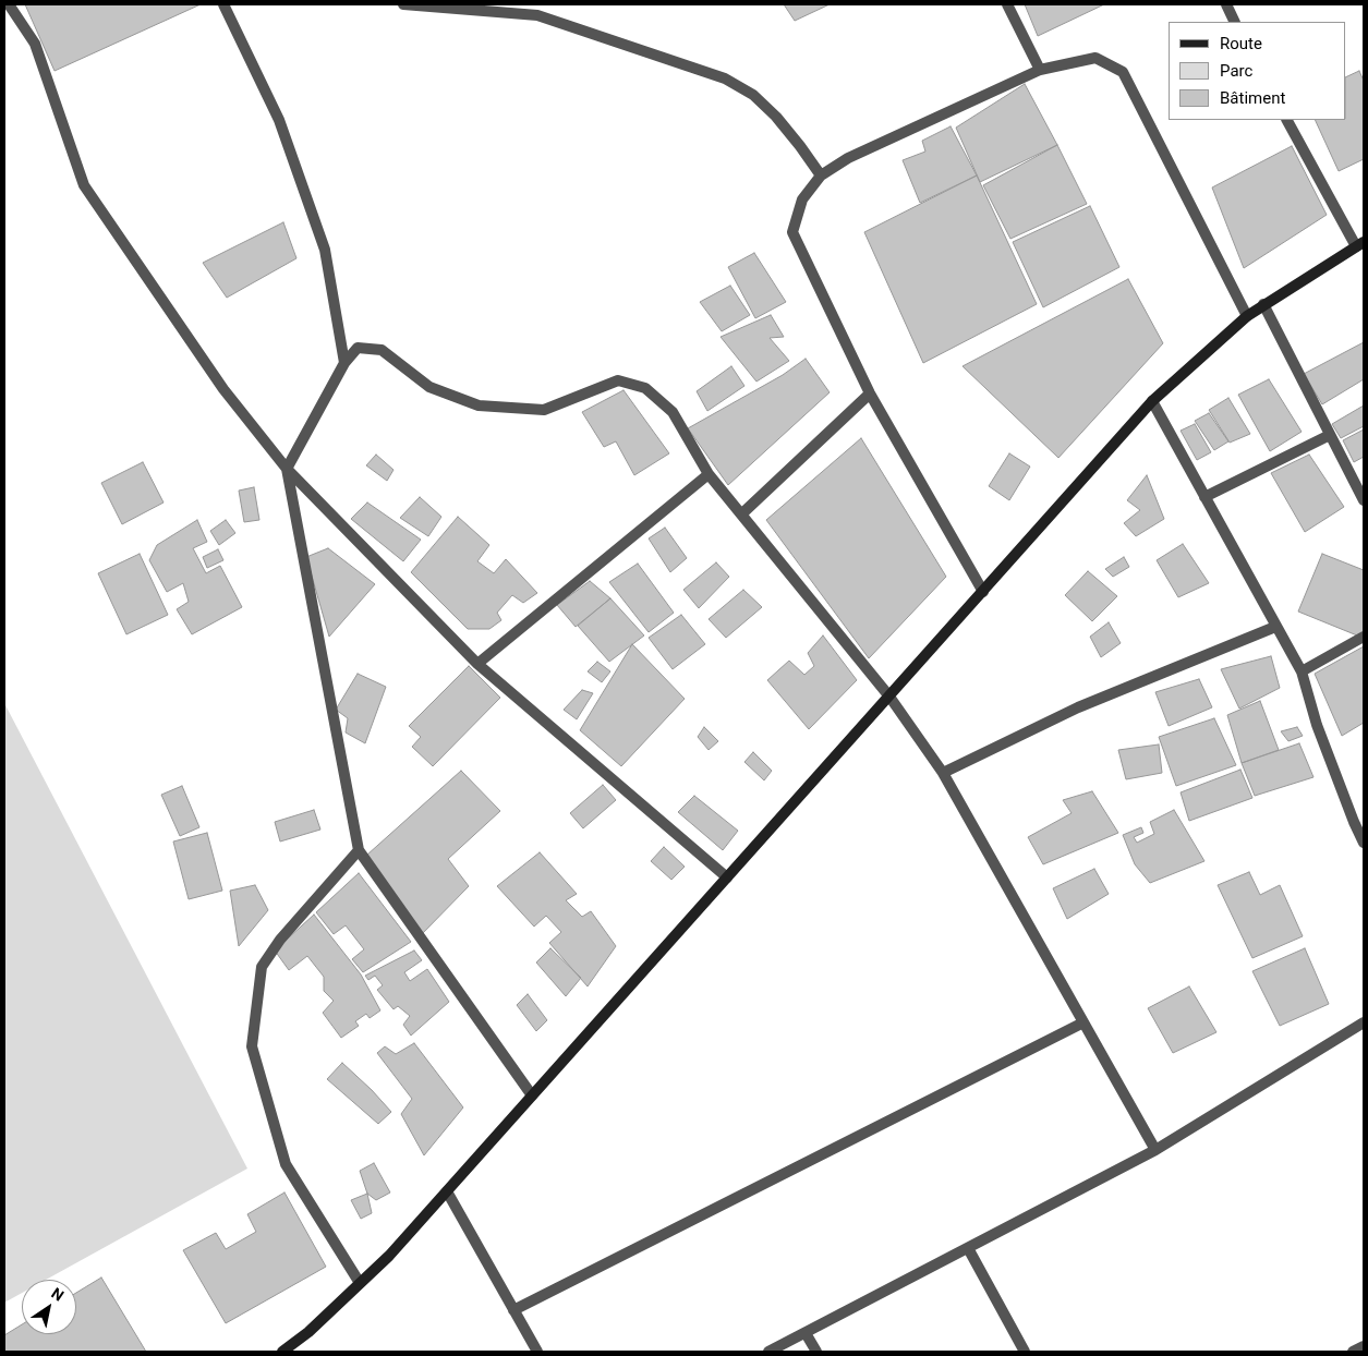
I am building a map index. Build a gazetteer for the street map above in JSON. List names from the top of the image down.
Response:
{
  "legend": ["Route", "Parc", "Bâtiment"],
  "north": "top right"
}
